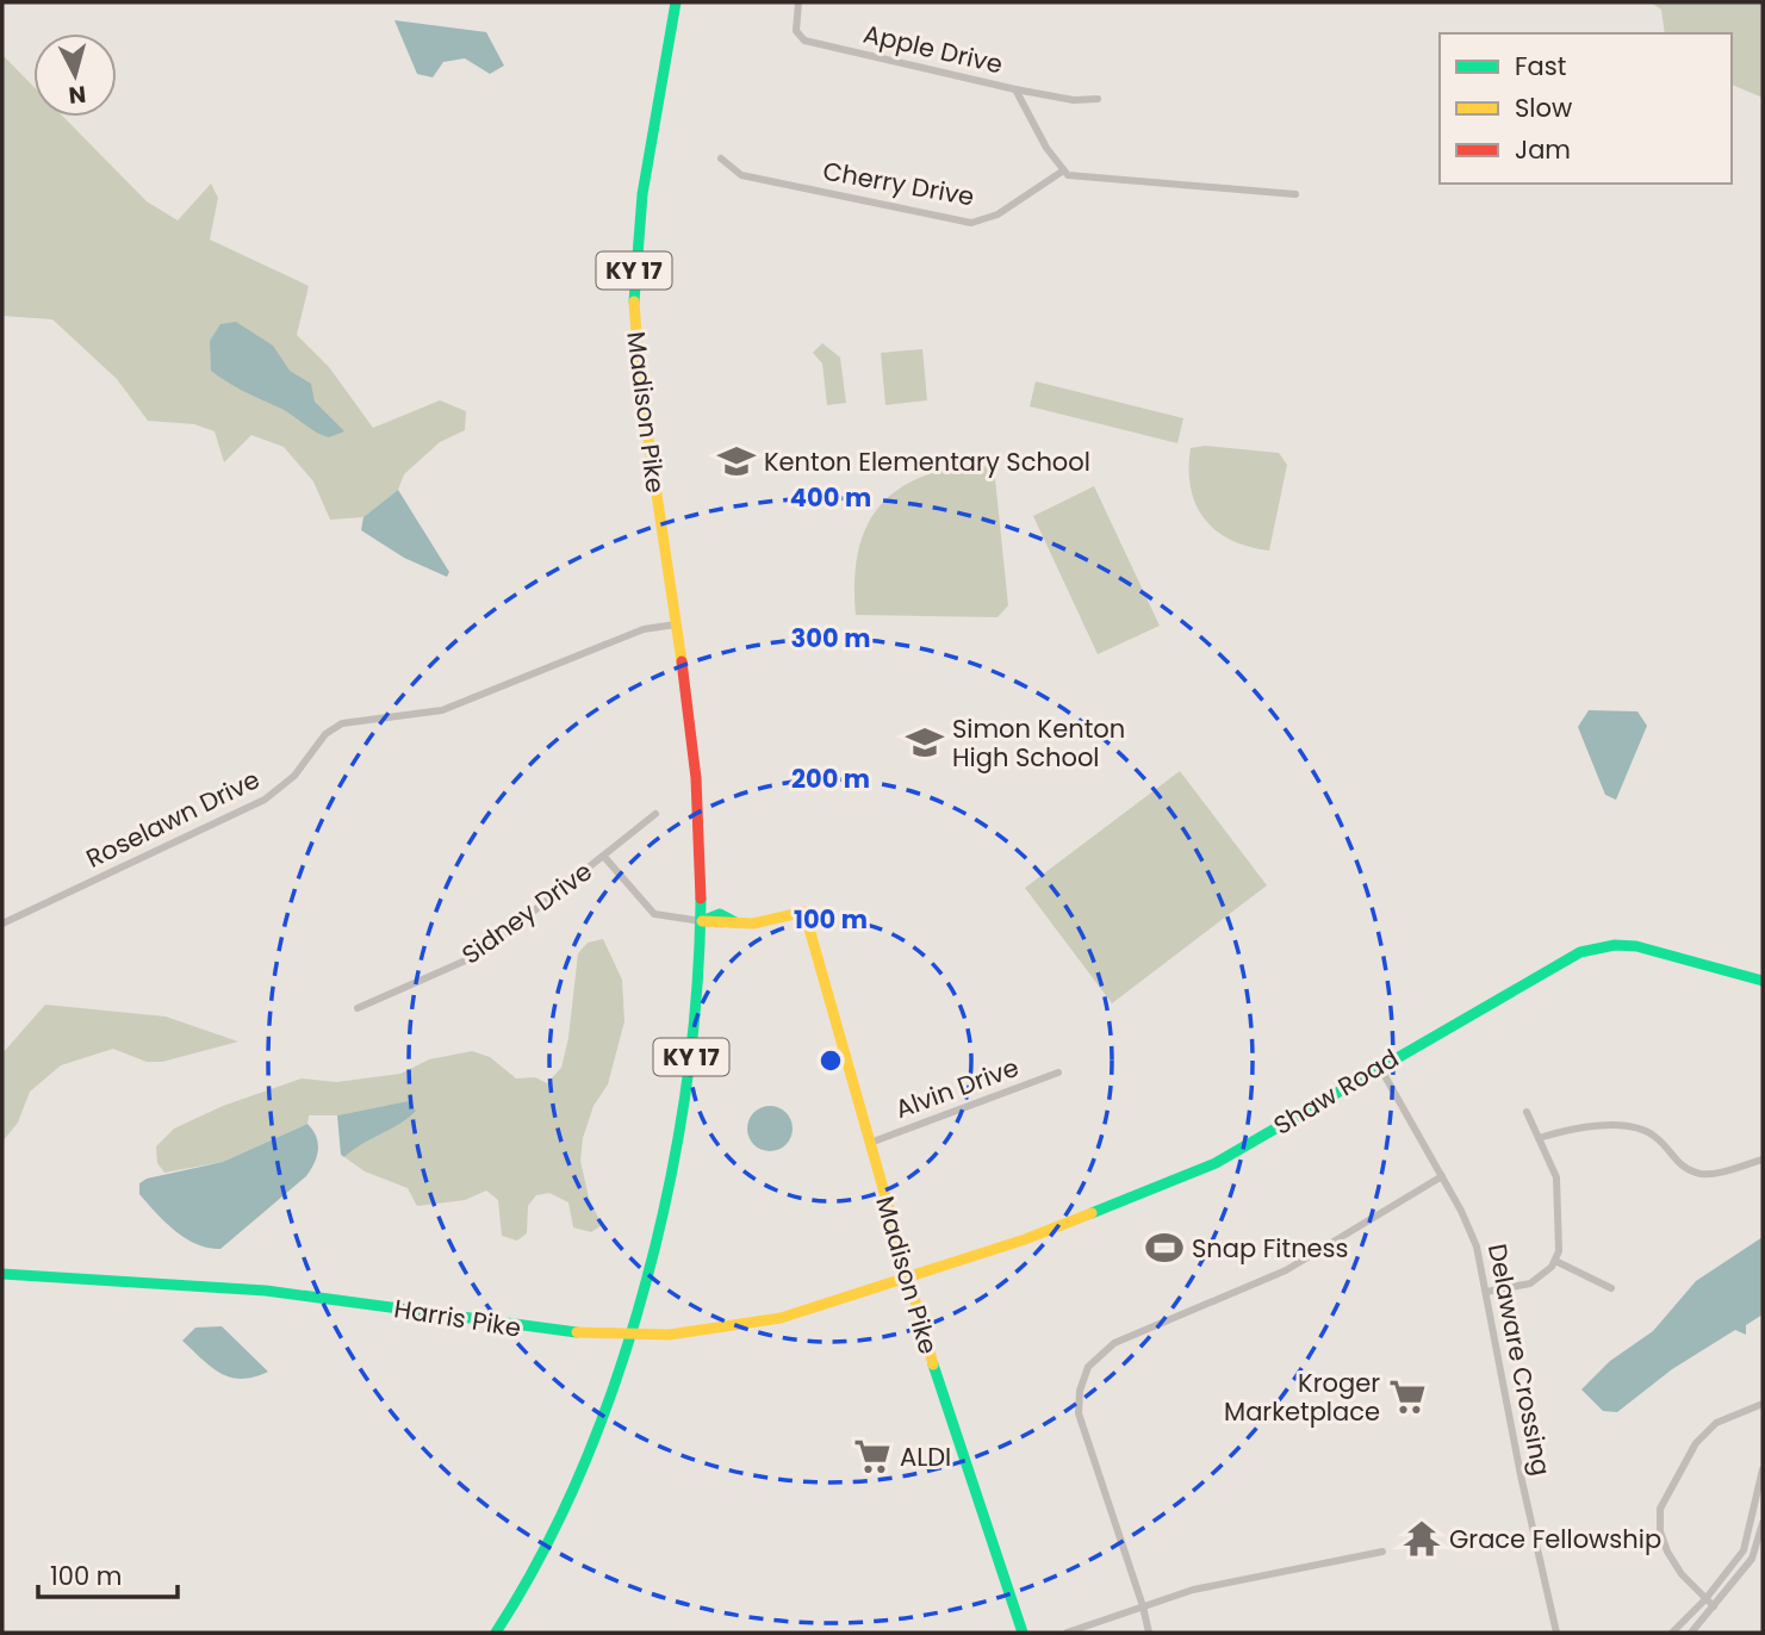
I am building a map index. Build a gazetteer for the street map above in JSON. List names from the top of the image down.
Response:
{
  "streets": {
    "main road": [
      "KY 17",
      "Madison Pike",
      "Sidney Drive",
      "Shaw Road",
      "Harris Pike"
    ],
    "street": [
      "Apple Drive",
      "Cherry Drive",
      "Roselawn Drive",
      "Alvin Drive",
      "Delaware Crossing"
    ]
  },
  "crossings": [
    ["Apple Drive", "Cherry Drive"],
    ["KY 17", "Madison Pike"],
    ["KY 17", "Roselawn Drive"],
    ["KY 17", "Sidney Drive"],
    ["KY 17", "Harris Pike"],
    ["Madison Pike", "Roselawn Drive"],
    ["Madison Pike", "Sidney Drive"],
    ["Madison Pike", "Alvin Drive"],
    ["Madison Pike", "Shaw Road"],
    ["Madison Pike", "Harris Pike"],
    ["Shaw Road", "Harris Pike"],
    ["Shaw Road", "Delaware Crossing"]
  ],
  "places": {
    "school or university": ["Kenton Elementary School", "Simon Kenton High School"],
    "sports": ["Snap Fitness"],
    "supermarket": ["Kroger Marketplace", "ALDI"],
    "temple": ["Grace Fellowship"]
  },
  "legend": ["Fast", "Slow", "Jam"],
  "scale_bar": "100 m",
  "north": "bottom",
  "rings": [
    "400 m",
    "300 m",
    "200 m",
    "100 m"
  ]
}
